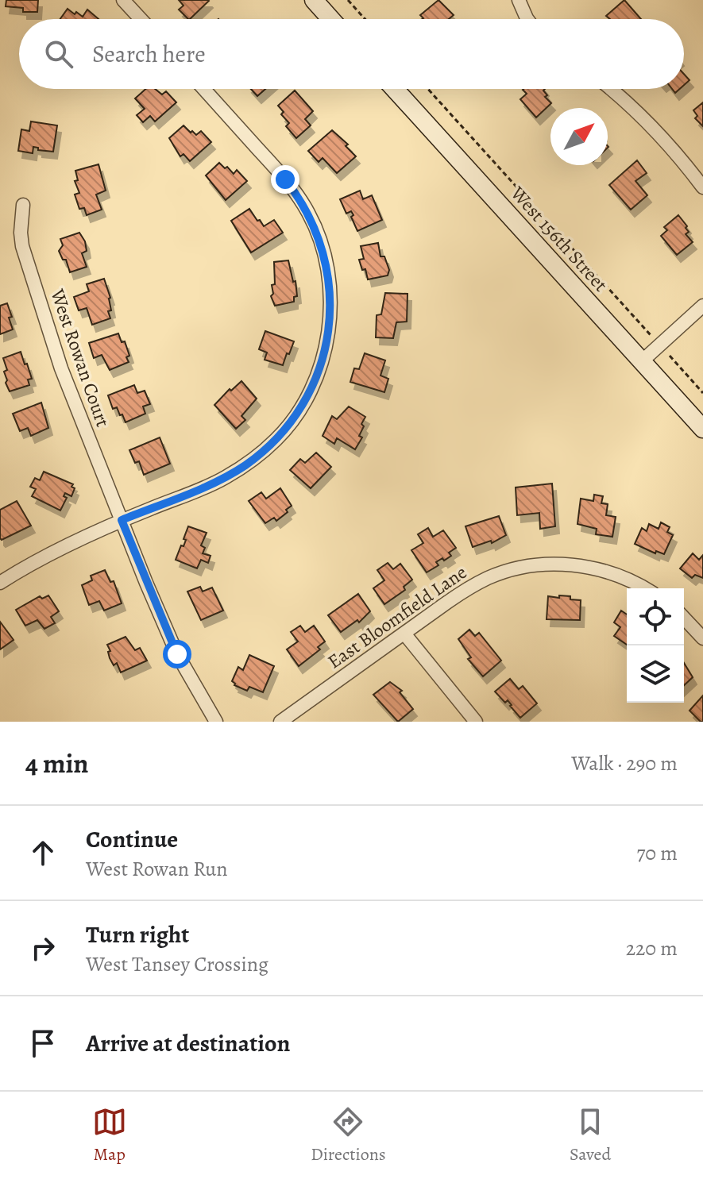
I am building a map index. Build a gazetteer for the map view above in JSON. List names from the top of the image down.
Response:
{
  "streets": {
    "street": ["West 156th Street", "West Rowan Court", "East Bloomfield Lane"]
  },
  "north": "top right",
  "page": {
    "search": "Search here",
    "heading": ["4 min", "Walk · 290 m"],
    "list": [
      ["Continue", "West Rowan Run", "70 m"],
      ["Turn right", "West Tansey Crossing", "220 m"],
      "Arrive at destination"
    ],
    "nav": ["Map", "Directions", "Saved"]
  }
}
